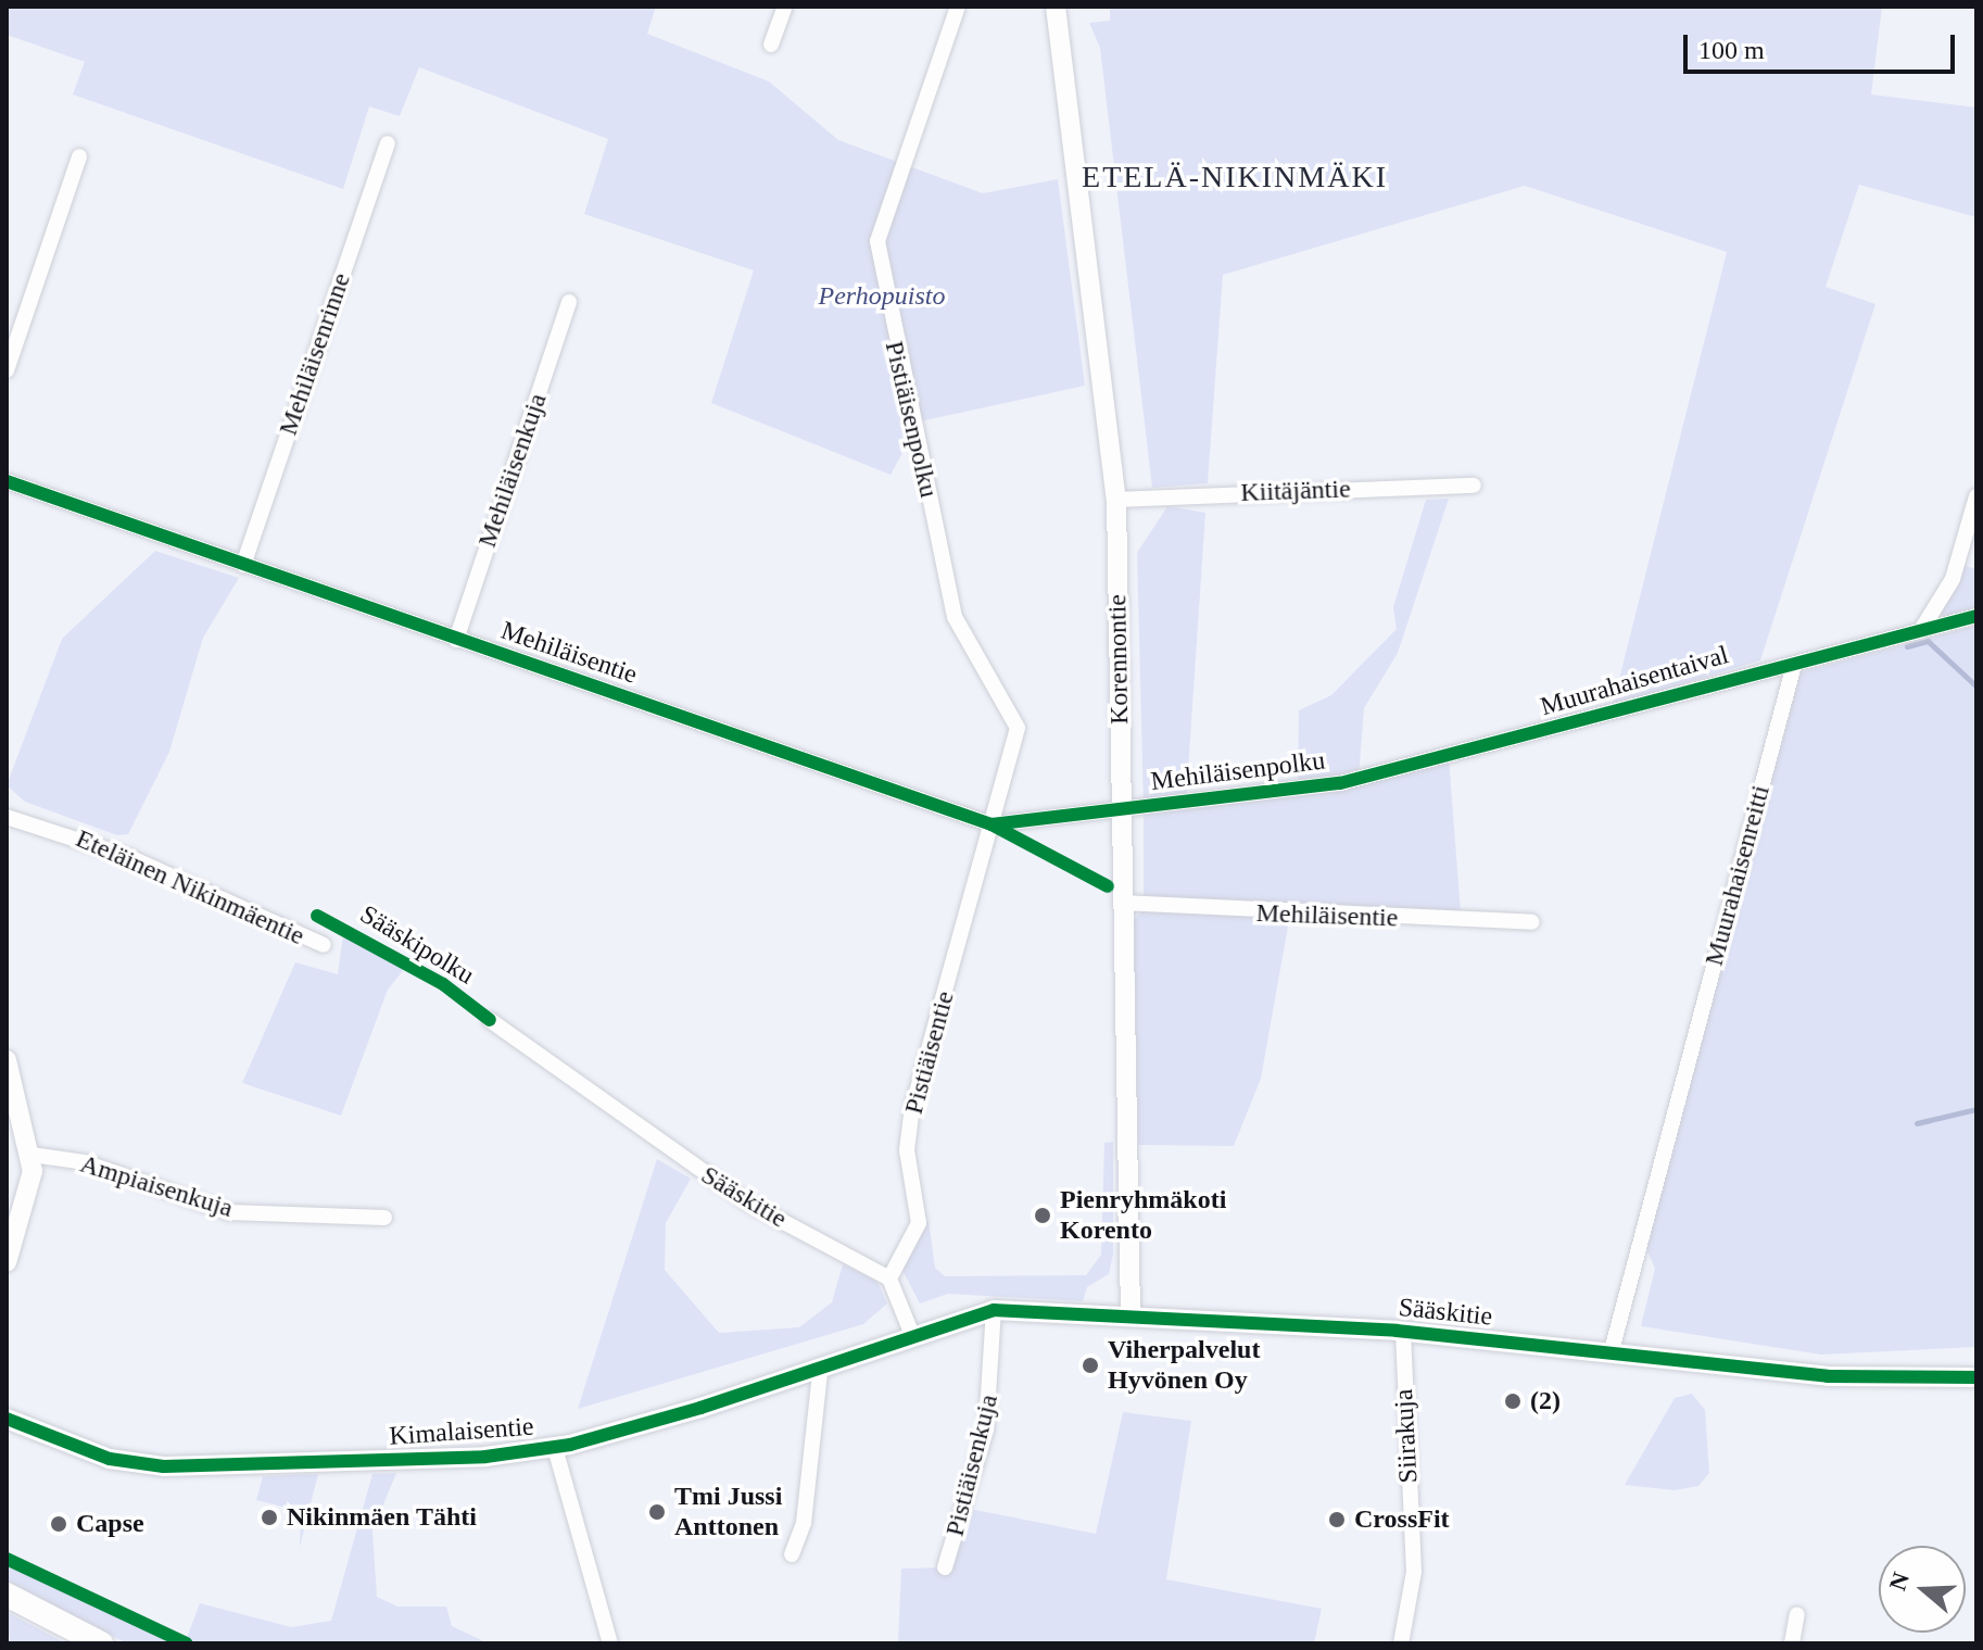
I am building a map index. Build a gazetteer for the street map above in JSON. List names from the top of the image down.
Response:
{
  "streets": {
    "street": [
      "Mehiläisenrinne",
      "Pistiäisenpolku",
      "Mehiläisenkuja",
      "Kiitäjäntie",
      "Mehiläisentie",
      "Korennontie",
      "Muurahaisentaival",
      "Mehiläisenpolku",
      "Muurahaisenreitti",
      "Eteläinen Nikinmäentie",
      "Pistiäisentie",
      "Ampiaisenkuja",
      "Sääskitie",
      "Kimalaisentie",
      "Siirakuja",
      "Pistiäisenkuja"
    ],
    "cycle path": ["Sääskipolku"]
  },
  "crossings": [
    ["Mehiläisenrinne", "Mehiläisentie"],
    ["Pistiäisenpolku", "Mehiläisentie"],
    ["Pistiäisenpolku", "Mehiläisenpolku"],
    ["Pistiäisenpolku", "Pistiäisentie"],
    ["Mehiläisenkuja", "Mehiläisentie"],
    ["Kiitäjäntie", "Korennontie"],
    ["Mehiläisentie", "Korennontie"],
    ["Mehiläisentie", "Mehiläisenpolku"],
    ["Mehiläisentie", "Pistiäisentie"],
    ["Korennontie", "Mehiläisenpolku"],
    ["Korennontie", "Sääskitie"],
    ["Muurahaisentaival", "Mehiläisenpolku"],
    ["Muurahaisentaival", "Muurahaisenreitti"],
    ["Mehiläisenpolku", "Pistiäisentie"],
    ["Muurahaisenreitti", "Sääskitie"],
    ["Pistiäisentie", "Sääskitie"],
    ["Sääskitie", "Kimalaisentie"],
    ["Sääskitie", "Siirakuja"],
    ["Sääskitie", "Pistiäisenkuja"]
  ],
  "districts": ["ETELÄ-NIKINMÄKI"],
  "parks": ["Perhopuisto"],
  "places": [
    "Pienryhmäkoti Korento",
    "Viherpalvelut Hyvönen Oy",
    "(2)",
    "Tmi Jussi Anttonen",
    "Nikinmäen Tähti",
    "CrossFit",
    "Capse"
  ],
  "scale_bar": "100 m",
  "north": "left"
}
